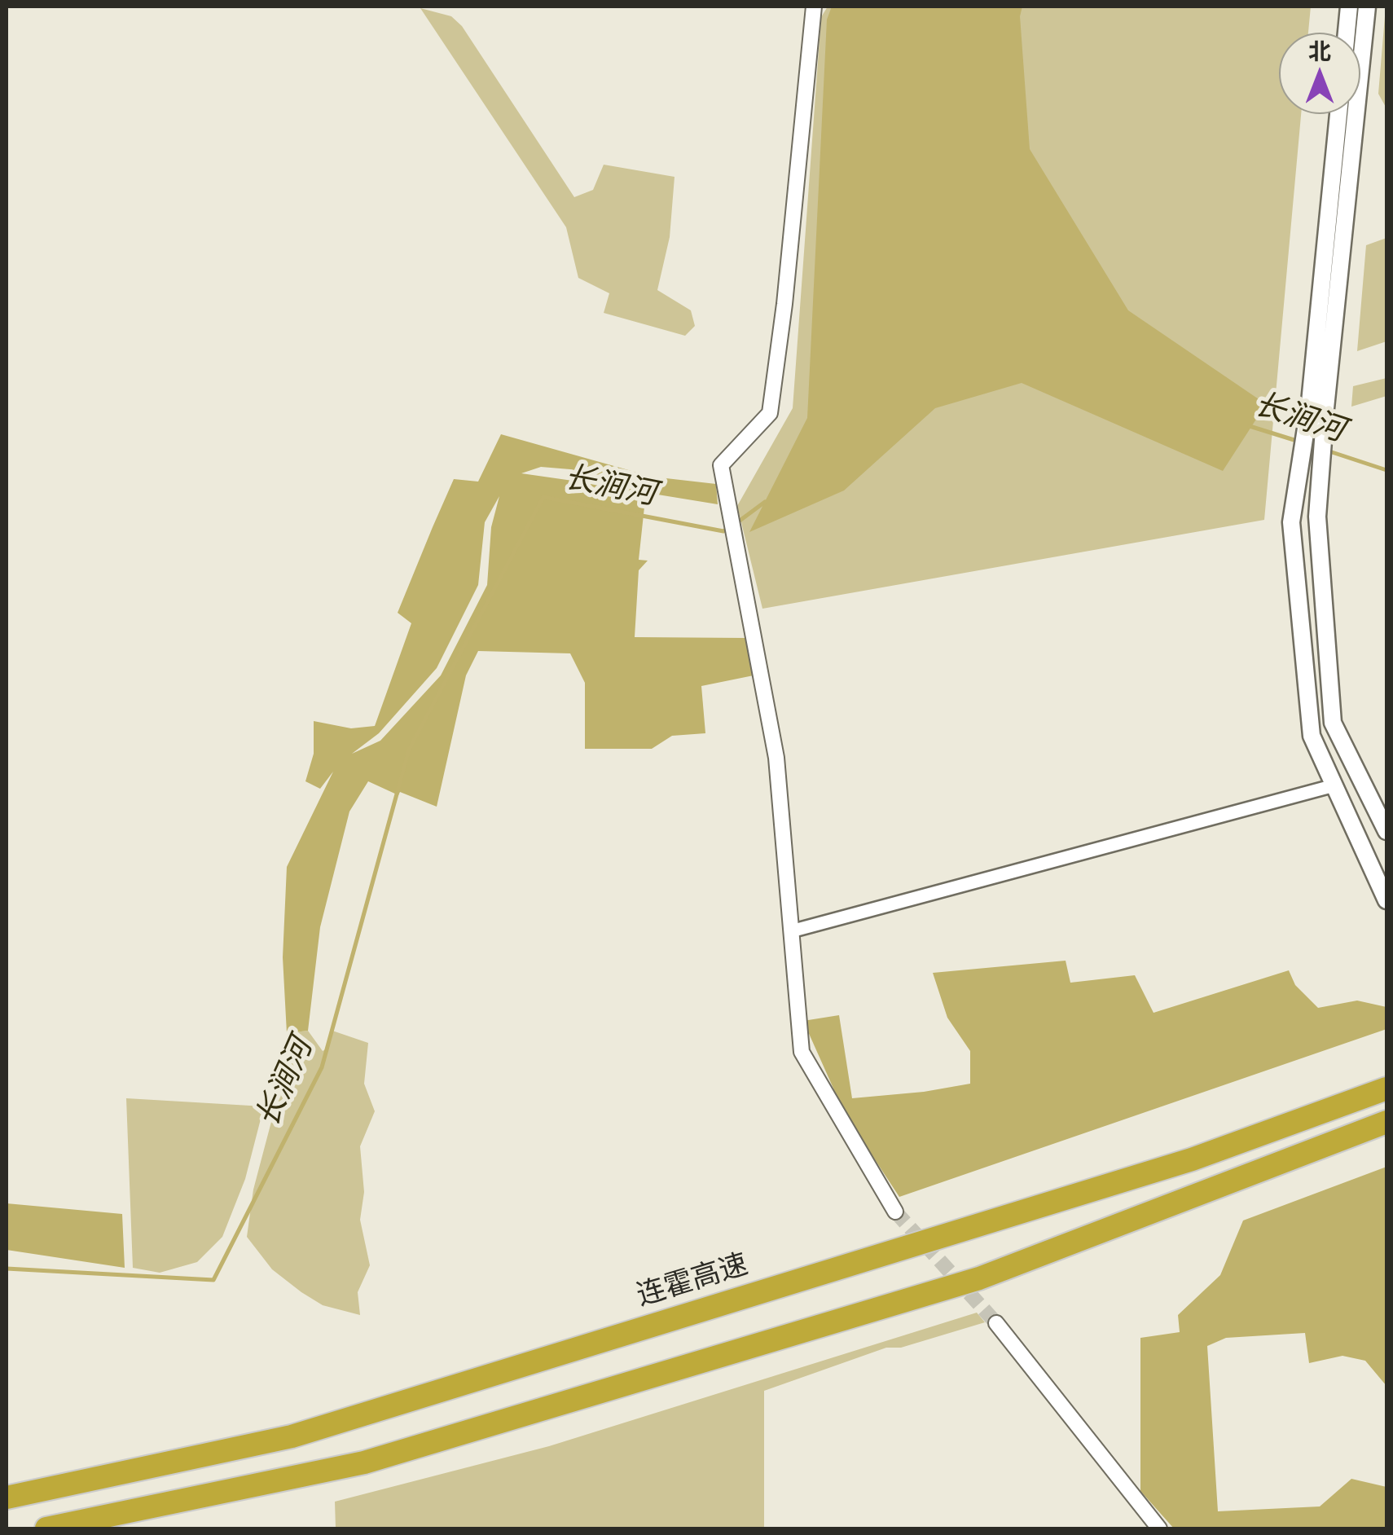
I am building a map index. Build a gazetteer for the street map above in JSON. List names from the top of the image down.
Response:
{
  "streets": {
    "highway": ["连霍高速"]
  },
  "water": ["长涧河"],
  "north": "top"
}
